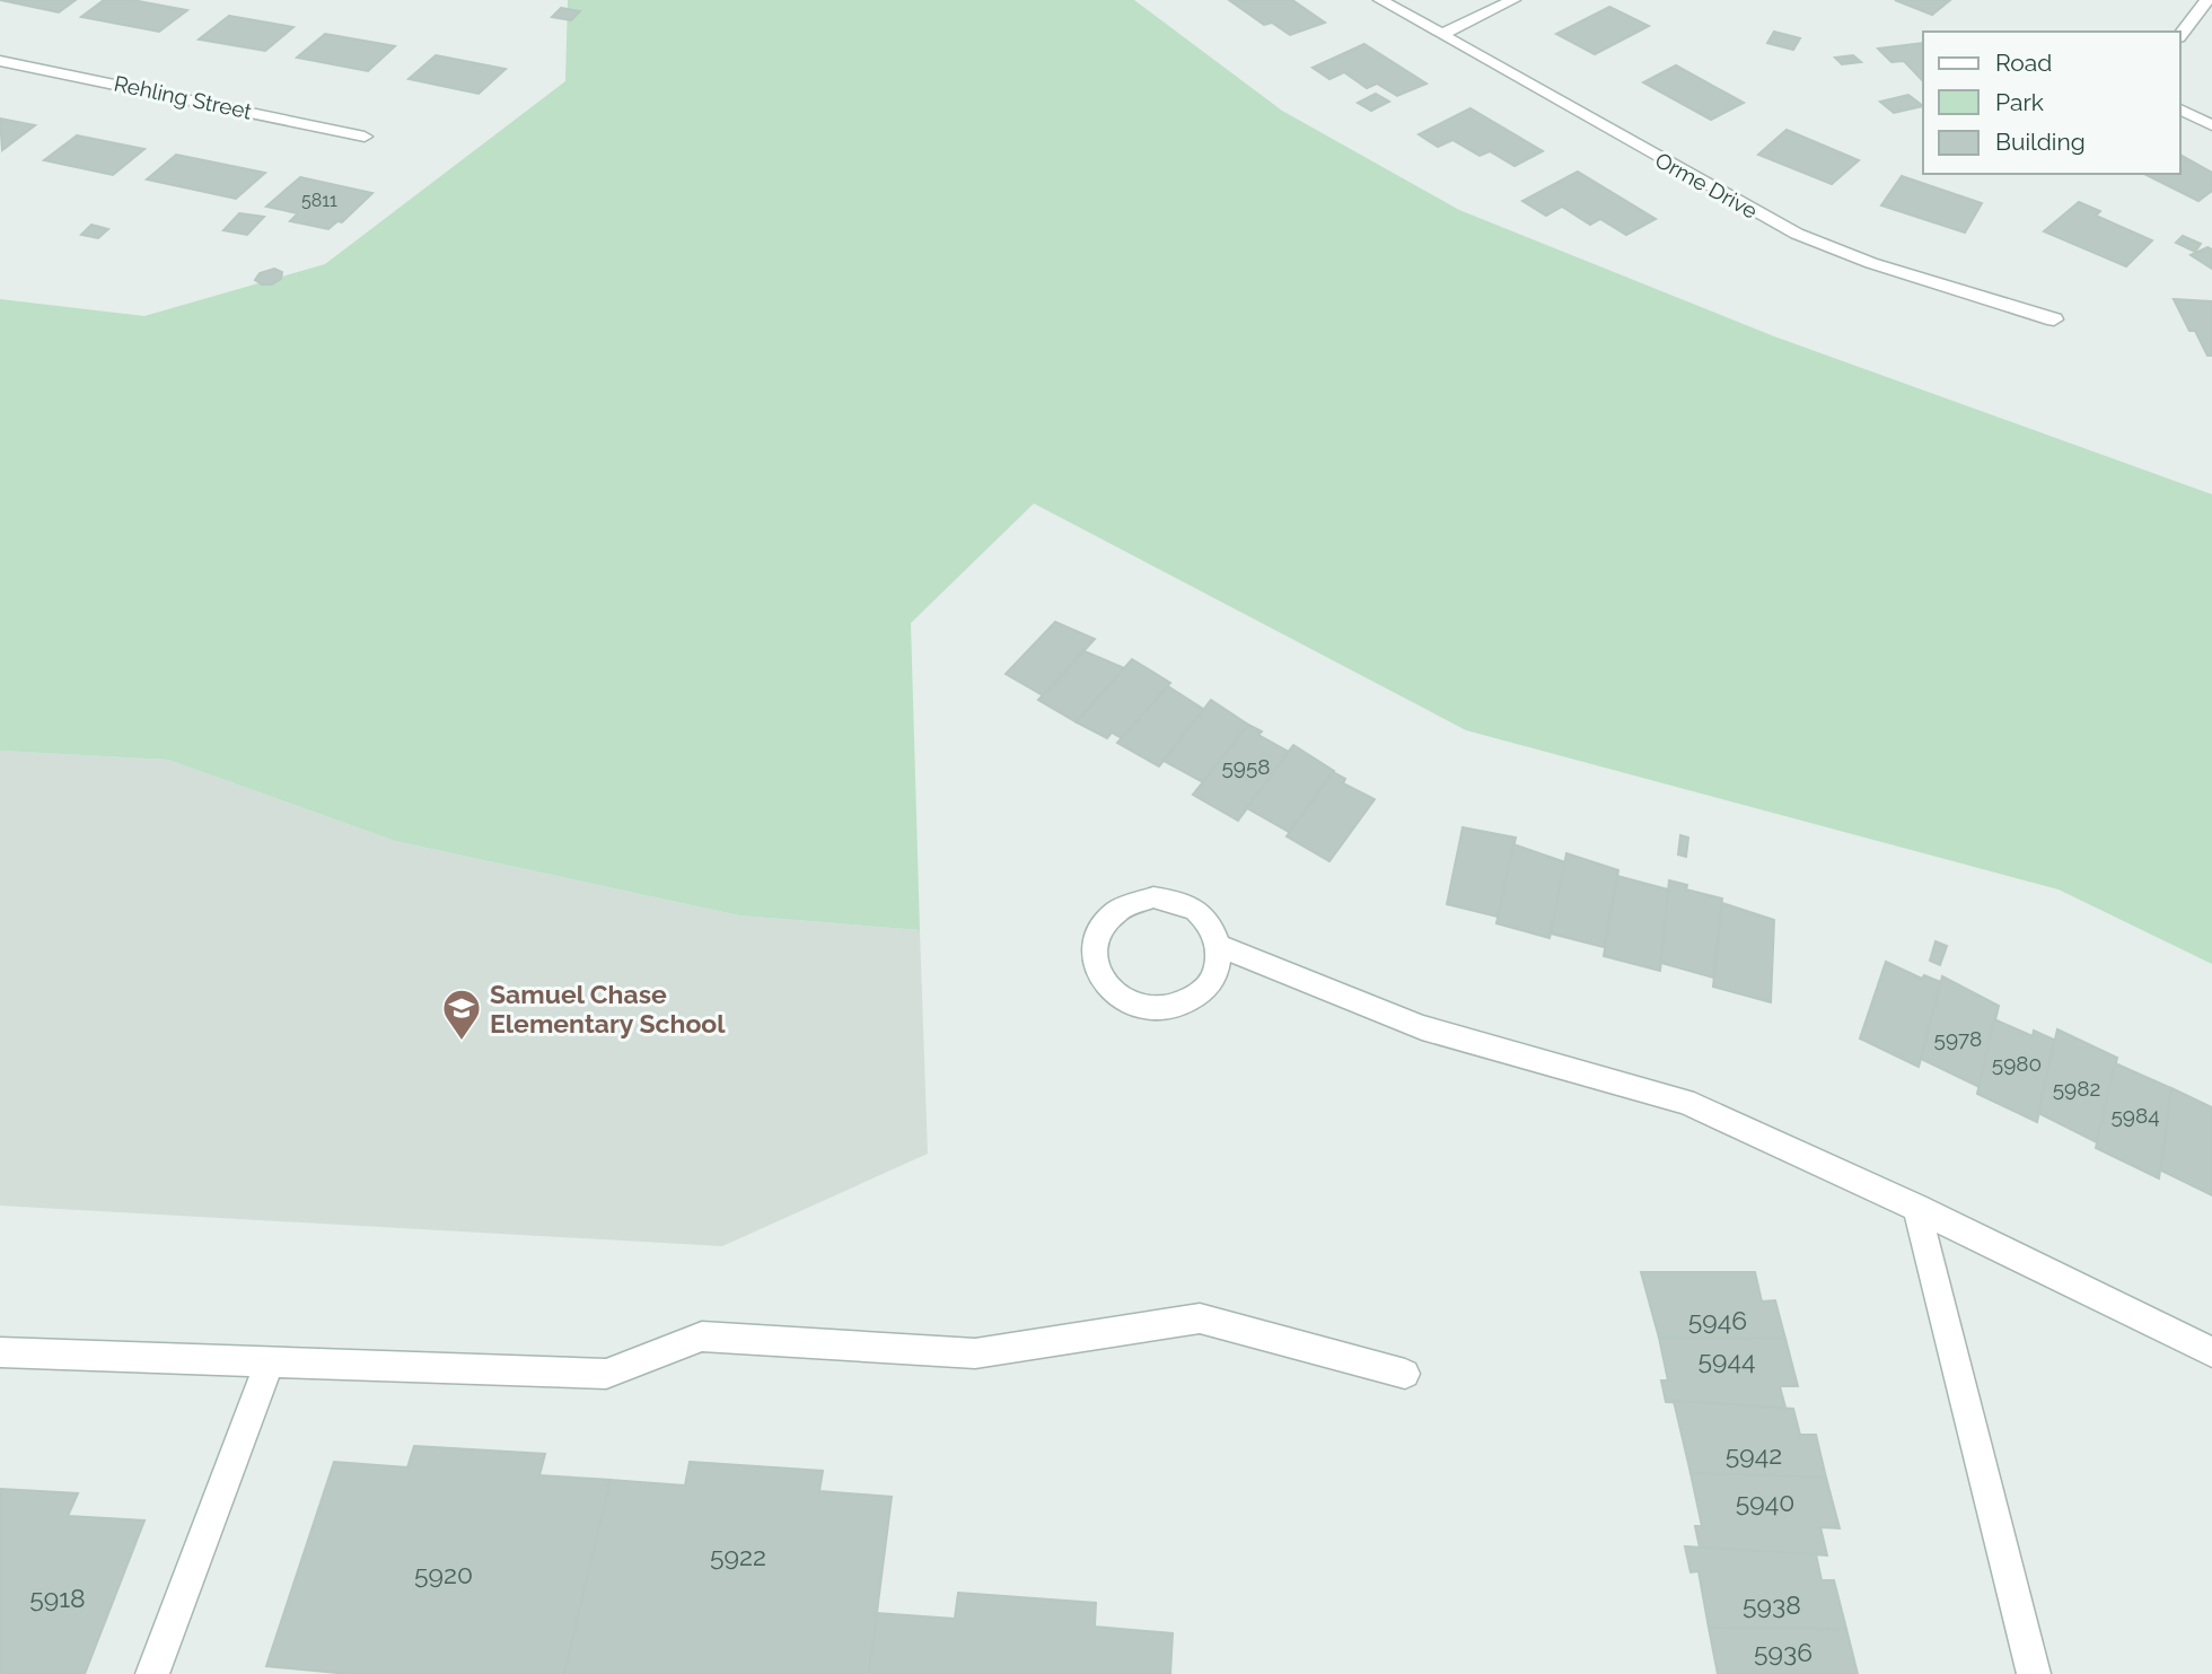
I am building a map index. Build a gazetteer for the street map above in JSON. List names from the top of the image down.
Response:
{
  "streets": {
    "street": ["Rehling Street", "Orme Drive"]
  },
  "places": {
    "school or university": ["Samuel Chase Elementary School"]
  },
  "house_numbers": [
    "5811",
    "5958",
    "5978",
    "5980",
    "5982",
    "5984",
    "5946",
    "5944",
    "5942",
    "5940",
    "5922",
    "5920",
    "5918",
    "5938",
    "5936"
  ],
  "legend": ["Road", "Park", "Building"]
}
